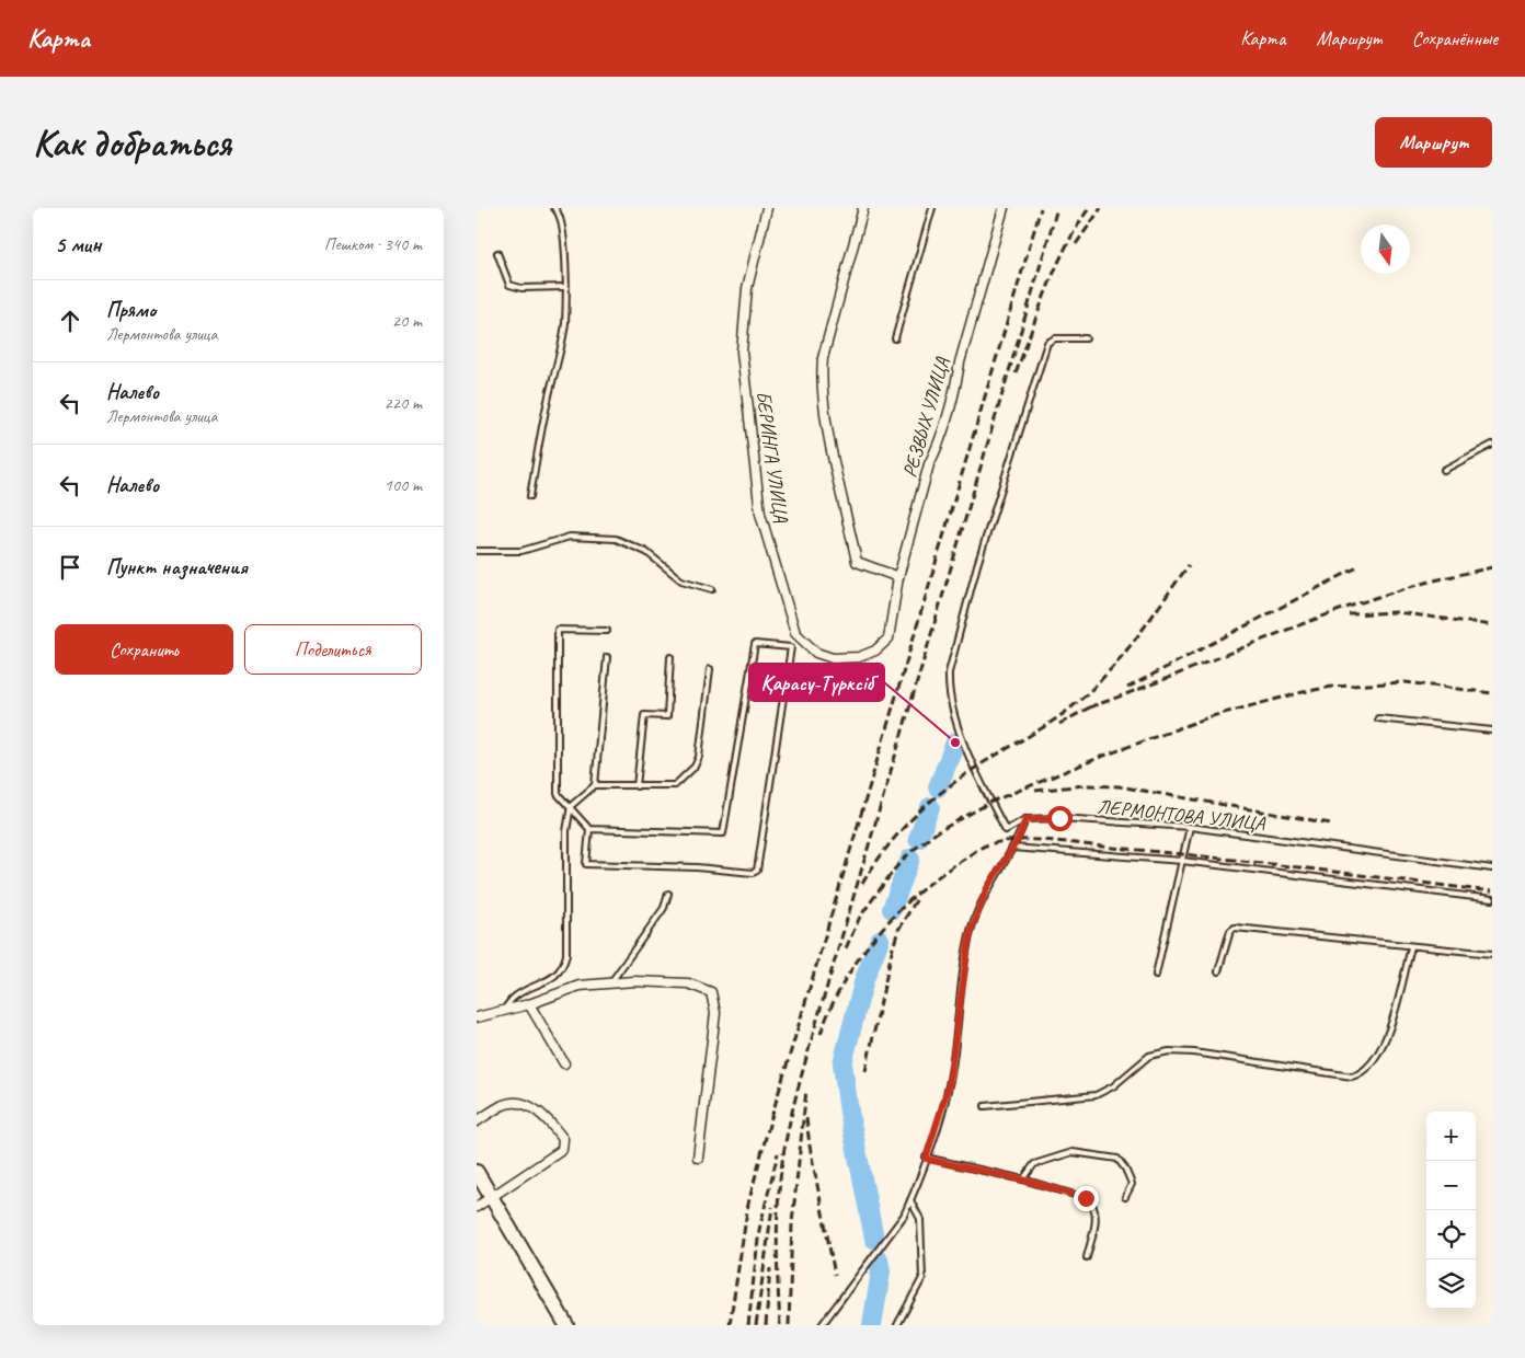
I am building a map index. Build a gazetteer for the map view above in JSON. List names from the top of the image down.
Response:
{
  "streets": {
    "street": ["РЕЗВЫХ УЛИЦА", "БЕРИНГА УЛИЦА"],
    "lane": ["ЛЕРМОНТОВА УЛИЦА"]
  },
  "crossings": [
    ["РЕЗВЫХ УЛИЦА", "БЕРИНГА УЛИЦА"]
  ],
  "places": ["Қарасу-Түрксіб"],
  "north": "bottom",
  "page": {
    "header": "Карта",
    "nav": ["Карта", "Маршрут", "Сохранённые"],
    "buttons": [
      "Маршрут",
      ["Сохранить", "Поделиться"]
    ],
    "title": "Как добраться",
    "heading": ["5 мин", "Пешком · 340 m"],
    "list": [
      ["Прямо", "Лермонтова улица", "20 m"],
      ["Налево", "Лермонтова улица", "220 m"],
      ["Налево", "100 m"],
      "Пункт назначения"
    ],
    "map_buttons": ["+", "−"]
  }
}
